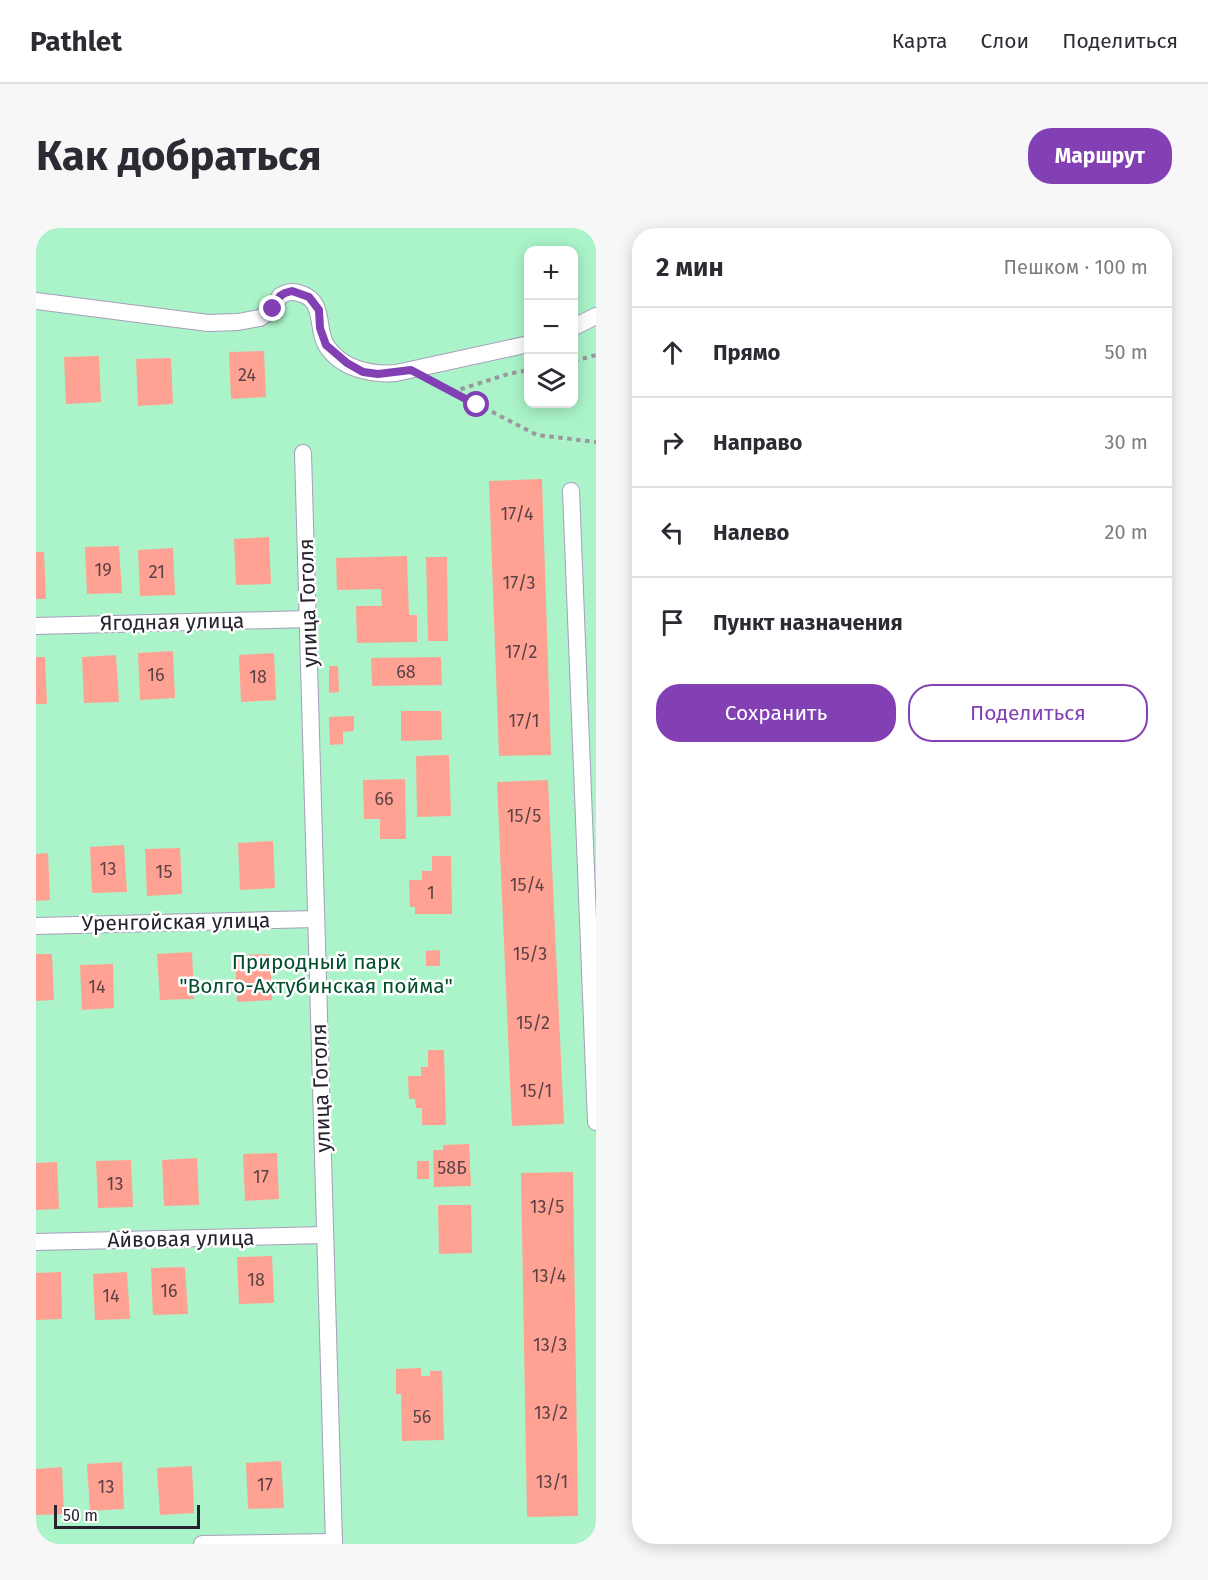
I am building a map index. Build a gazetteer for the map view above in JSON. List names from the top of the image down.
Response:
{
  "streets": {
    "street": [
      "улица Гоголя",
      "Ягодная улица",
      "Уренгойская улица",
      "Айвовая улица"
    ]
  },
  "crossings": [
    ["улица Гоголя", "Ягодная улица"],
    ["улица Гоголя", "Уренгойская улица"],
    ["улица Гоголя", "Айвовая улица"]
  ],
  "parks": ["Природный парк \"Волго-Ахтубинская пойма\""],
  "house_numbers": [
    "24",
    "17/4",
    "19",
    "21",
    "17/3",
    "17/2",
    "68",
    "16",
    "18",
    "17/1",
    "66",
    "15/5",
    "13",
    "15",
    "15/4",
    "1",
    "15/3",
    "14",
    "15/2",
    "15/1",
    "58Б",
    "17",
    "13",
    "13/5",
    "13/4",
    "18",
    "16",
    "14",
    "13/3",
    "13/2",
    "56",
    "13/1",
    "17",
    "13"
  ],
  "scale_bar": "50 m",
  "page": {
    "header": "Pathlet",
    "nav": ["Карта", "Слои", "Поделиться"],
    "buttons": [
      "Маршрут",
      ["Сохранить", "Поделиться"]
    ],
    "title": "Как добраться",
    "heading": ["2 мин", "Пешком · 100 m"],
    "map_buttons": ["+", "−"],
    "list": [
      ["Прямо", "50 m"],
      ["Направо", "30 m"],
      ["Налево", "20 m"],
      "Пункт назначения"
    ],
    "scale": "50 m"
  }
}
